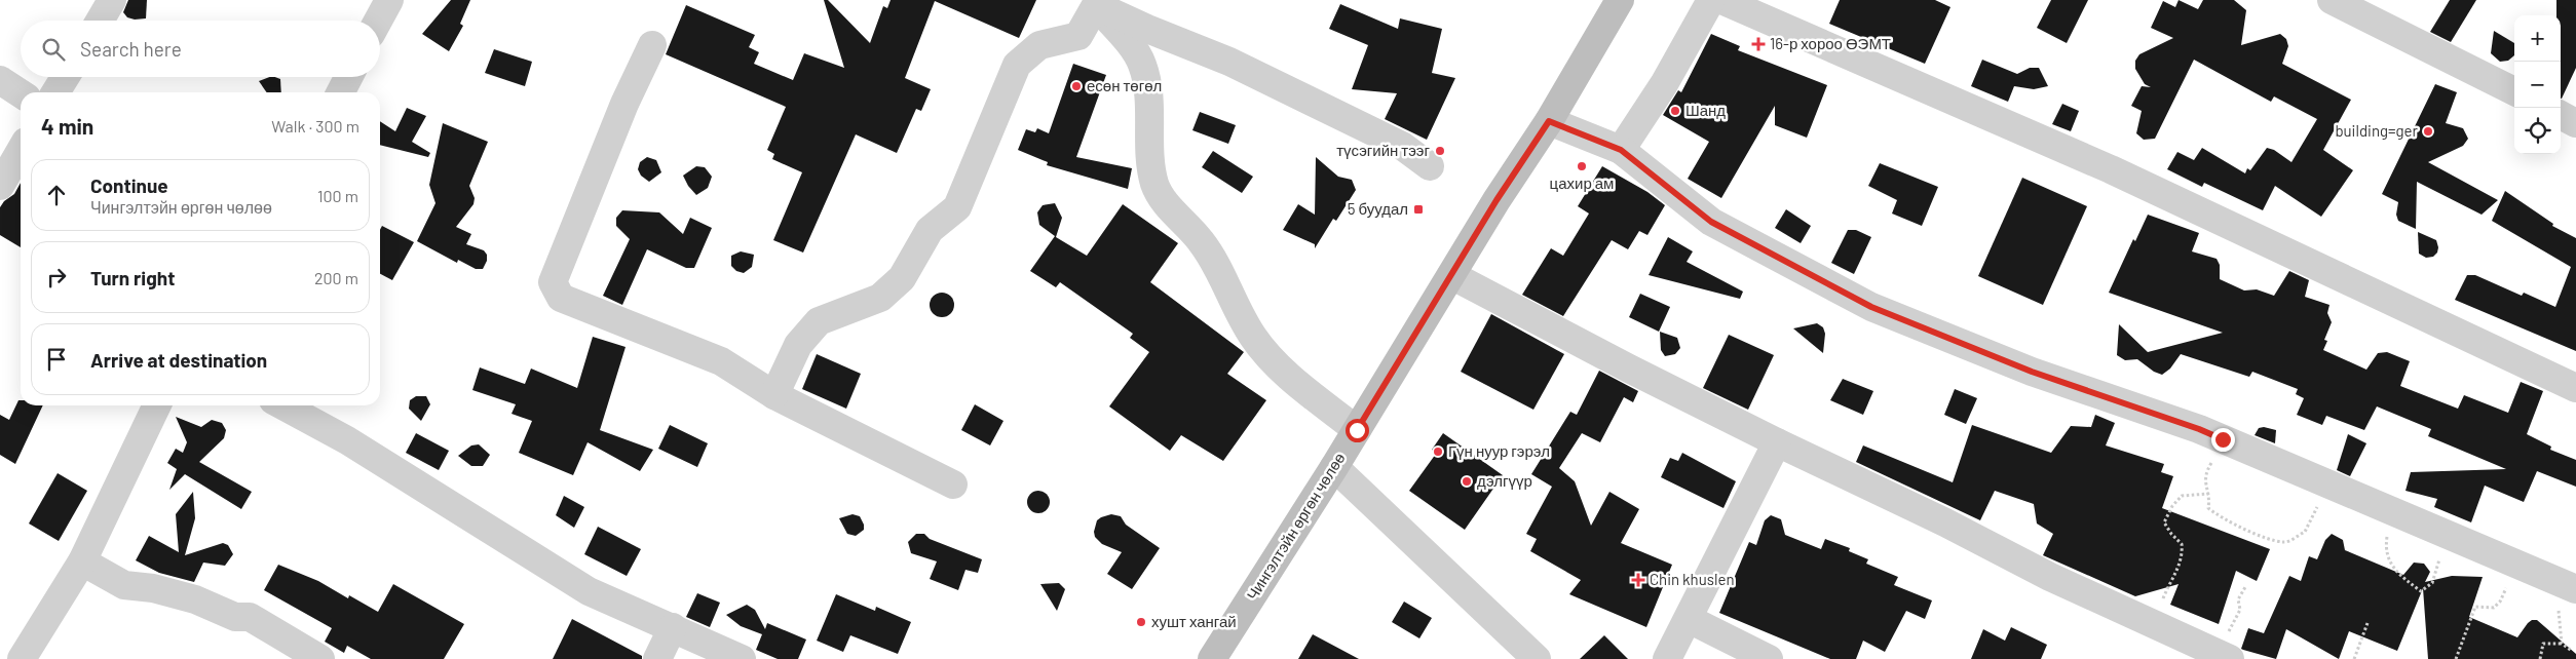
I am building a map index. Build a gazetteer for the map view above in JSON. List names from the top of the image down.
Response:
{
  "streets": {
    "main road": ["Чингэлтэйн өргөн чөлөө"]
  },
  "places": {
    "health": ["16-р хороо ӨЭМТ", "Chin khuslen"],
    "other": [
      "есөн төгөл",
      "Шанд",
      "building=ger",
      "түсэгийн тээг",
      "цахир ам",
      "Гүн нуур гэрэл",
      "дэлгүүр",
      "хушт хангай"
    ],
    "transit": ["5 буудал"]
  },
  "page": {
    "map_buttons": ["+", "−"],
    "search": "Search here",
    "heading": ["4 min", "Walk · 300 m"],
    "list": [
      ["Continue", "Чингэлтэйн өргөн чөлөө", "100 m"],
      ["Turn right", "200 m"],
      "Arrive at destination"
    ]
  }
}
